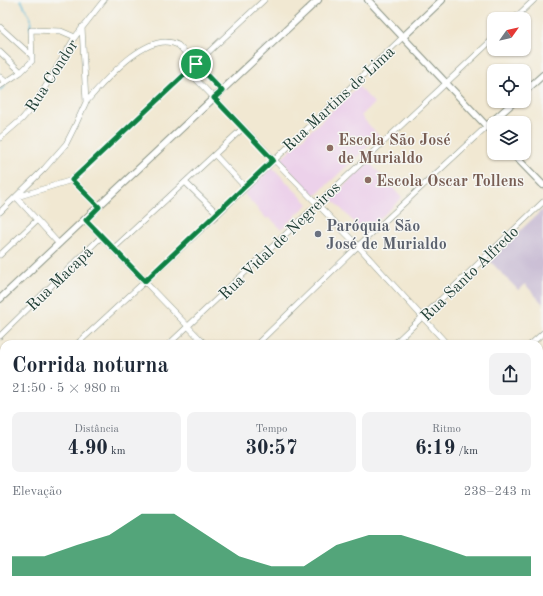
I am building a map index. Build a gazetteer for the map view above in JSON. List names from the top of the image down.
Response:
{
  "streets": {
    "street": [
      "Rua Condor",
      "Rua Martins de Lima",
      "Rua Vidal de Negreiros",
      "Rua Santo Alfredo",
      "Rua Macapá"
    ]
  },
  "places": ["Escola São José de Murialdo", "Escola Oscar Tollens", "Paróquia São José de Murialdo"],
  "north": "top right",
  "page": {
    "heading": ["Corrida noturna", "21:50 · 5 × 980 m"],
    "stats": [
      ["Distância", "4.90 km"],
      ["Tempo", "30:57"],
      ["Ritmo", "6:19 /km"]
    ],
    "chart": ["Elevação", "238–243 m"]
  }
}
